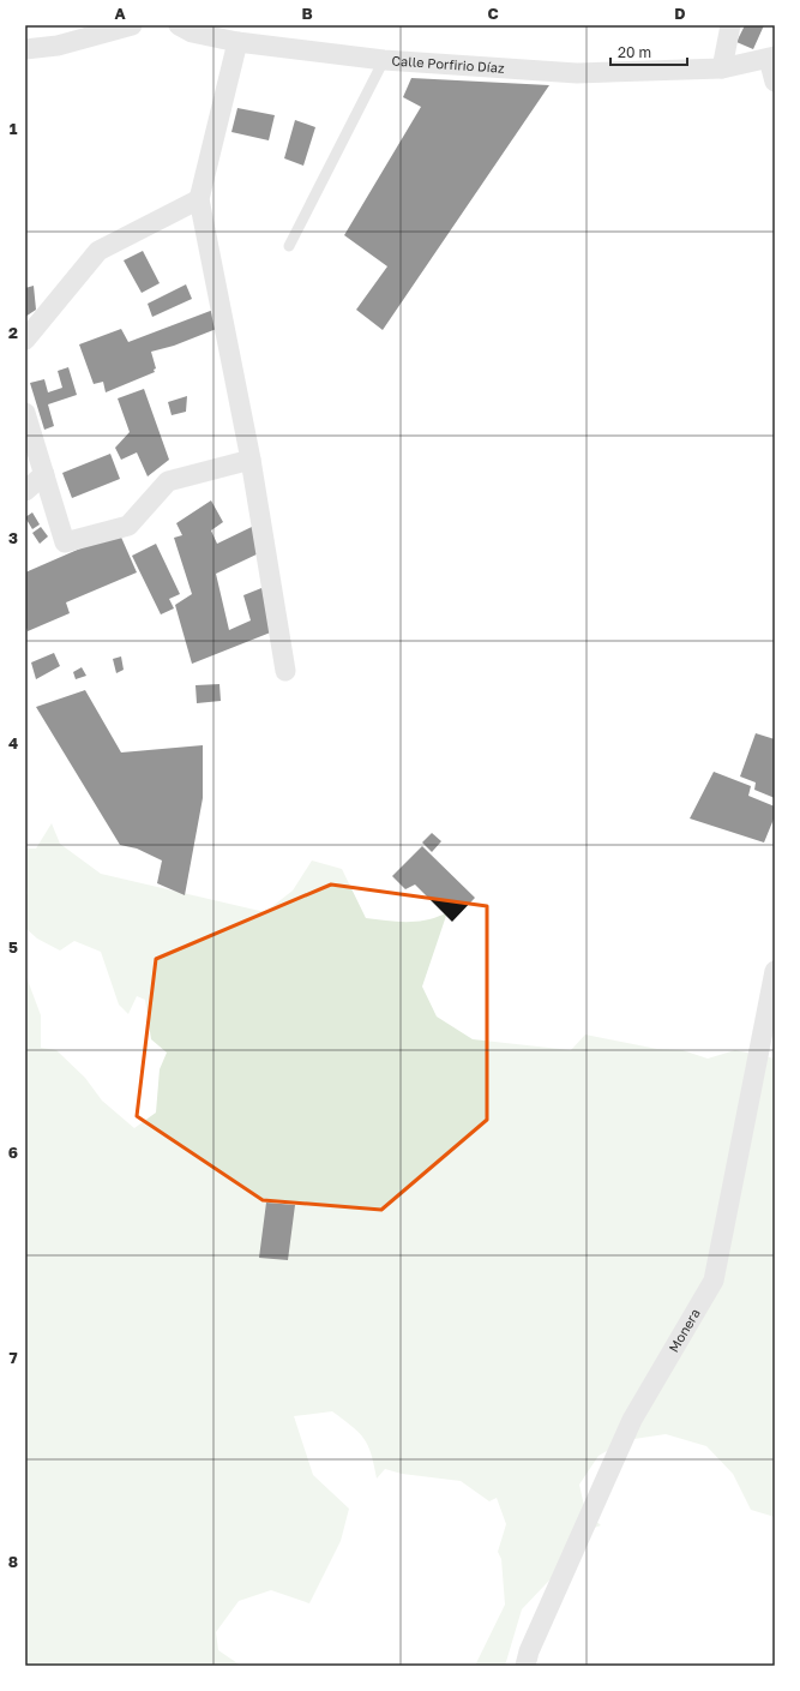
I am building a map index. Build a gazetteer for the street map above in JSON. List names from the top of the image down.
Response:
{
  "streets": {
    "street": ["Calle Porfirio Díaz", "Monera"]
  },
  "scale_bar": "20 m",
  "grid": {
    "columns": [
      "A",
      "B",
      "C",
      "D"
    ],
    "rows": [
      "1",
      "2",
      "3",
      "4",
      "5",
      "6",
      "7",
      "8"
    ]
  }
}
